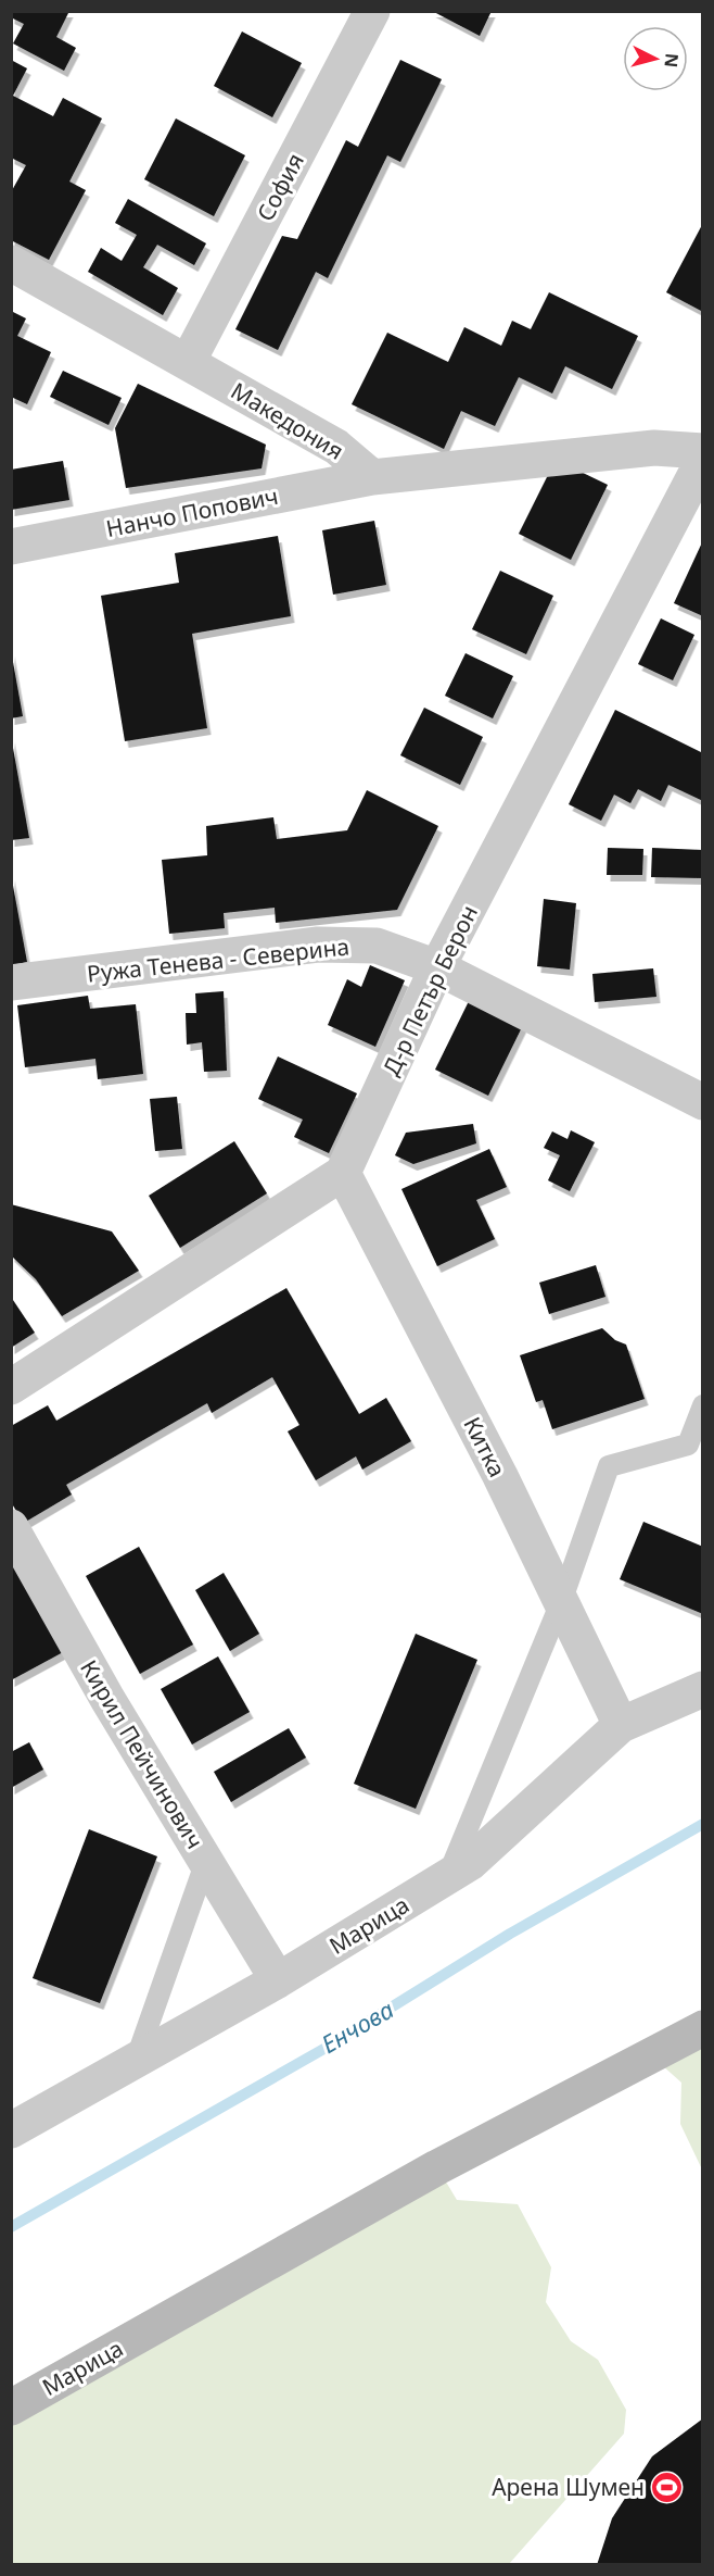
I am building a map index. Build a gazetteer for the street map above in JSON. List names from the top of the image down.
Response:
{
  "streets": {
    "main road": ["Марица"],
    "street": [
      "София",
      "Македония",
      "Нанчо Попович",
      "Ружа Тенева - Северина",
      "Д-р Петър Берон",
      "Китка",
      "Кирил Пейчинович"
    ]
  },
  "crossings": [
    ["София", "Македония"],
    ["Македония", "Нанчо Попович"],
    ["Ружа Тенева - Северина", "Д-р Петър Берон"],
    ["Д-р Петър Берон", "Китка"],
    ["Китка", "Марица"],
    ["Кирил Пейчинович", "Марица"]
  ],
  "water": ["Енчова"],
  "places": {
    "sports": ["Арена Шумен"]
  },
  "north": "right"
}
